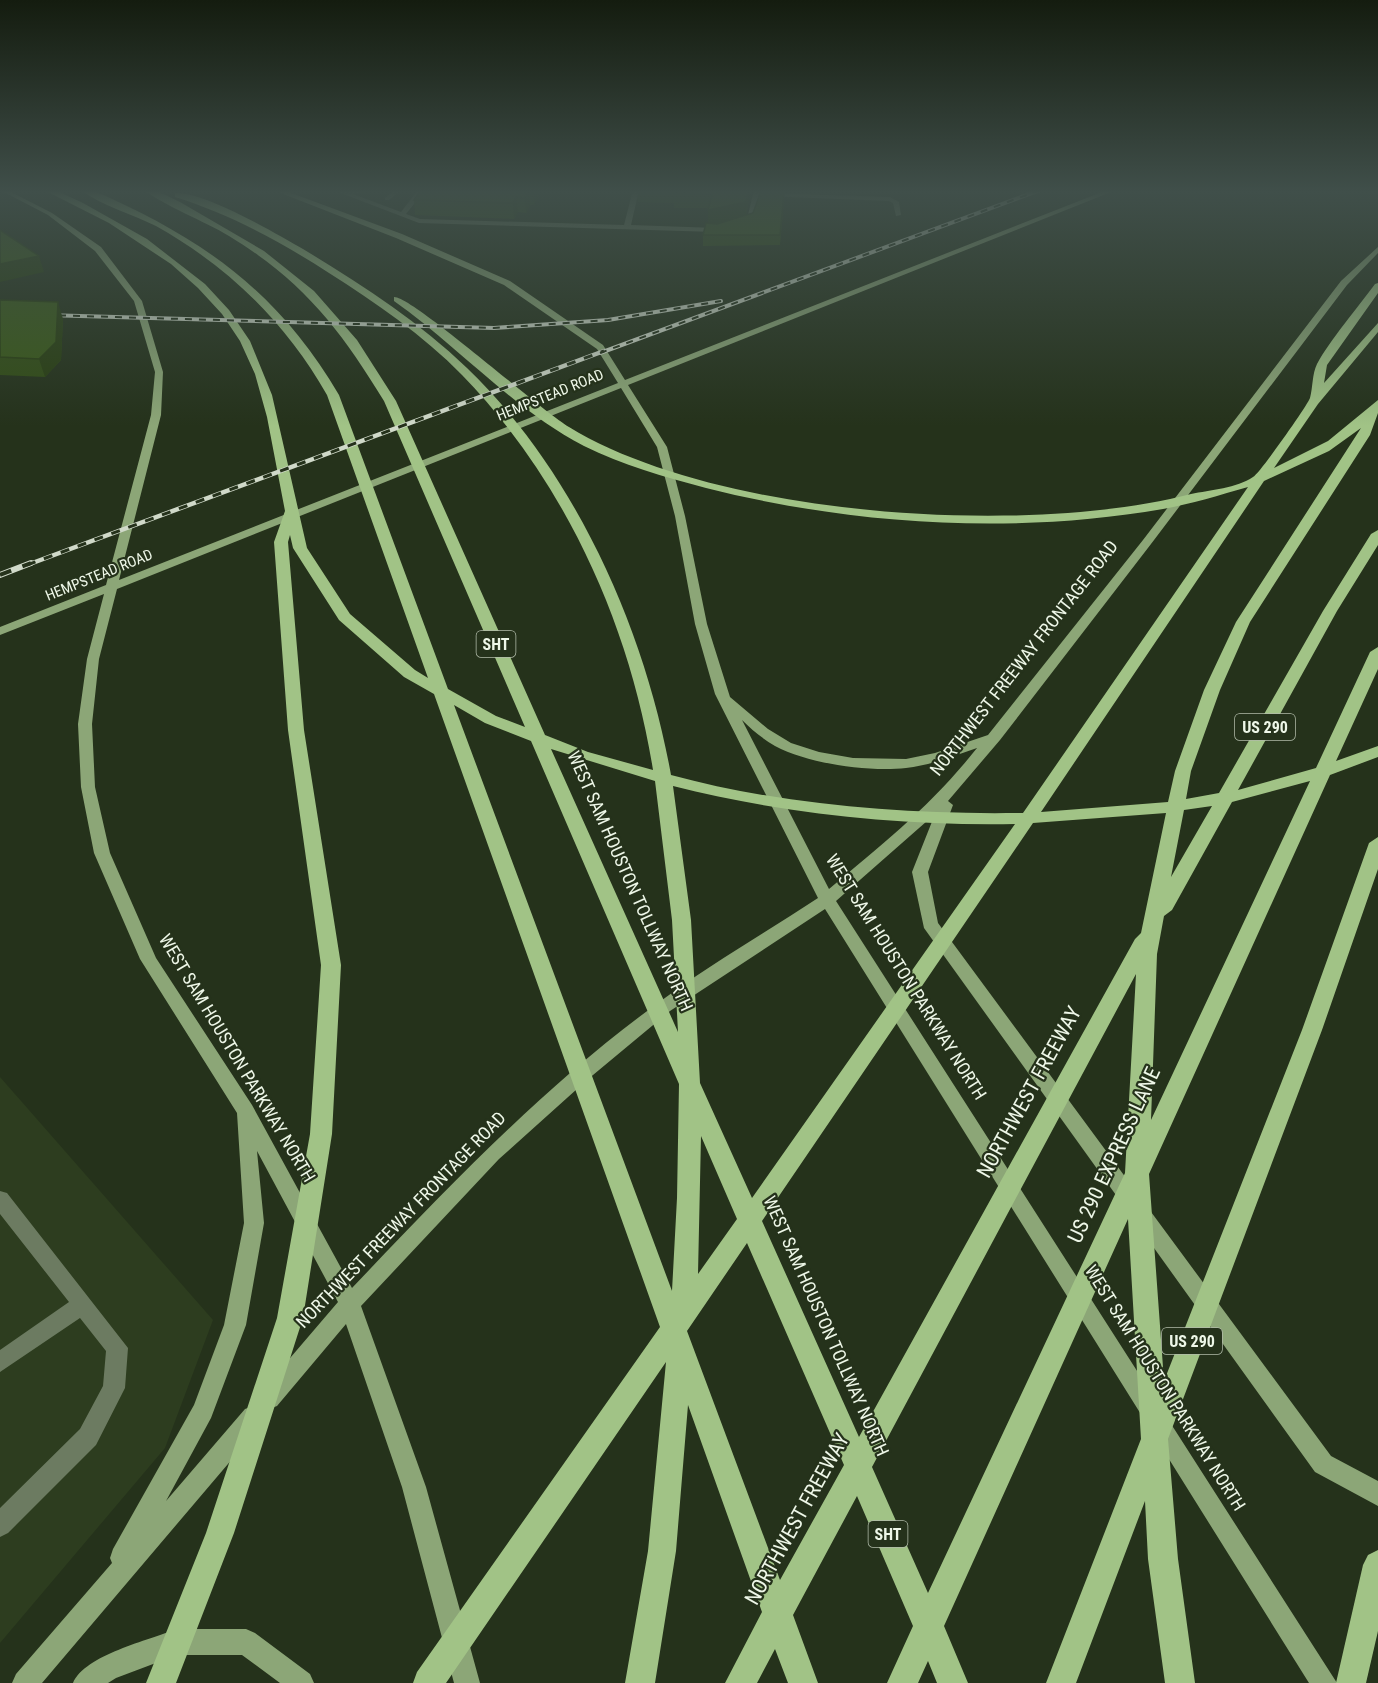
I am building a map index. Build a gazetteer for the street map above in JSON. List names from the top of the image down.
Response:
{
  "streets": {
    "highway": [
      "SHT",
      "US 290",
      "WEST SAM HOUSTON TOLLWAY NORTH",
      "NORTHWEST FREEWAY",
      "US 290 EXPRESS LANE"
    ],
    "main road": ["HEMPSTEAD ROAD", "NORTHWEST FREEWAY FRONTAGE ROAD", "WEST SAM HOUSTON PARKWAY NORTH"]
  },
  "crossings": [
    ["NORTHWEST FREEWAY FRONTAGE ROAD", "WEST SAM HOUSTON PARKWAY NORTH"]
  ]
}
